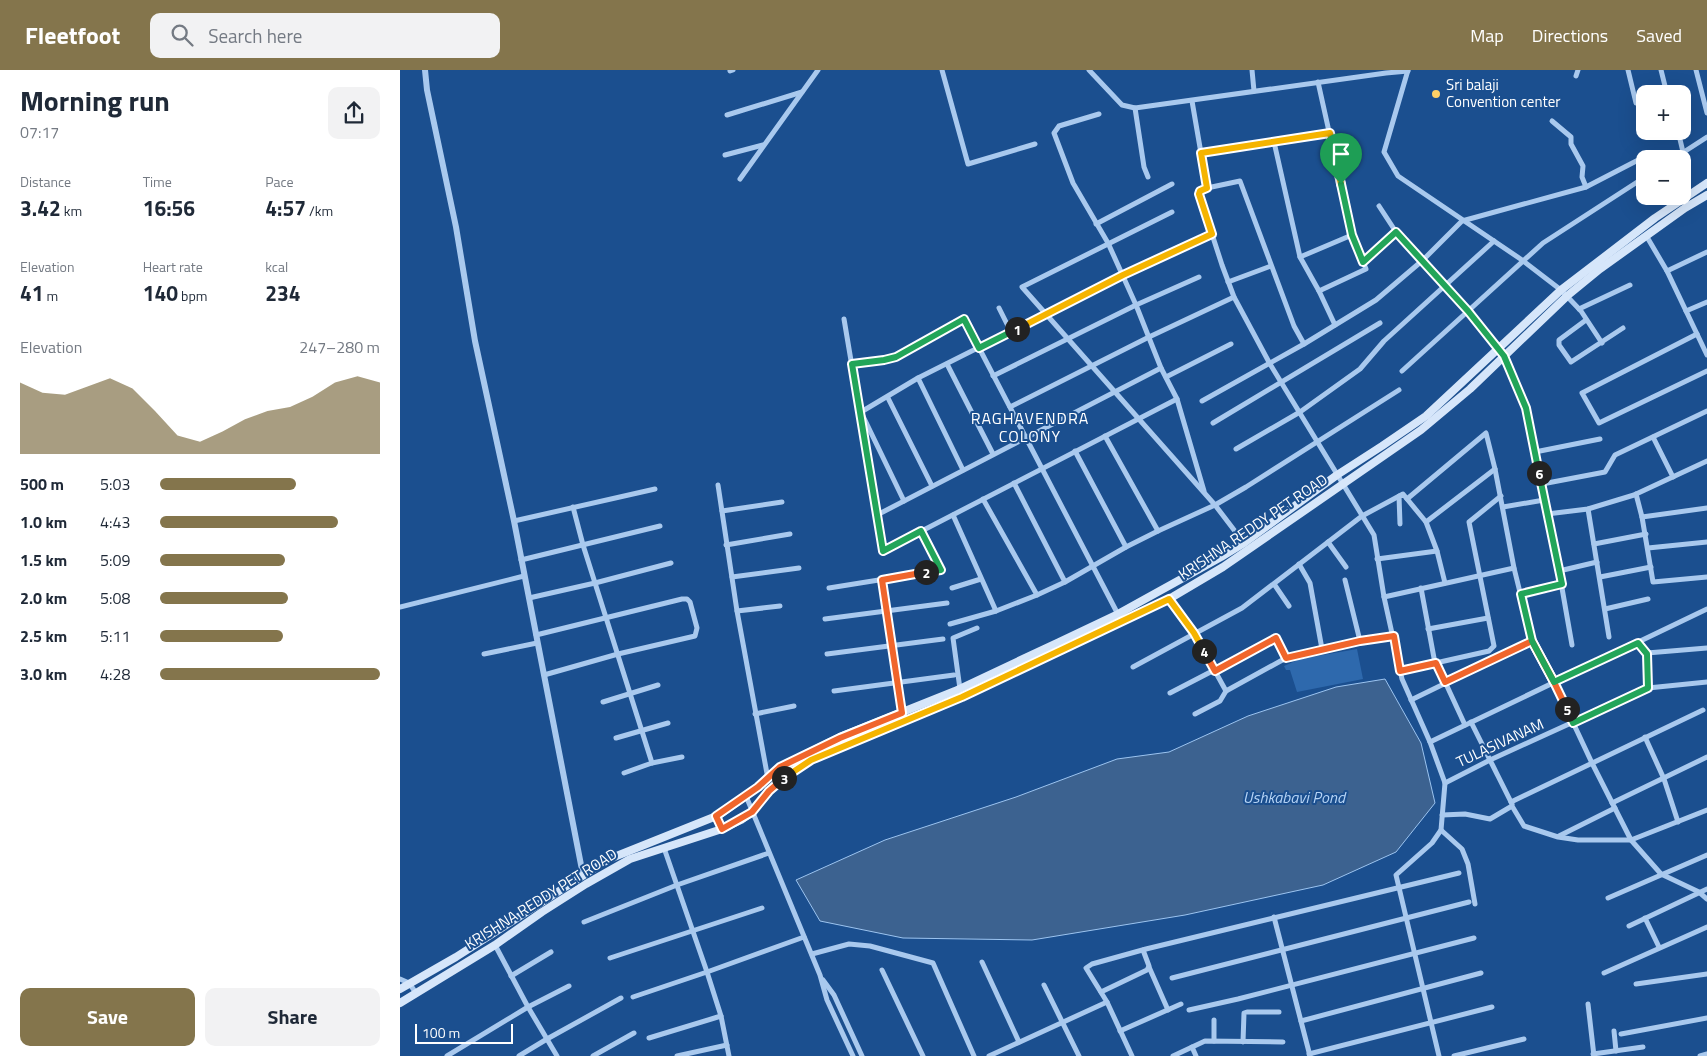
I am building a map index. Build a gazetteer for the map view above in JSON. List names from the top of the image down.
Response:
{
  "streets": {
    "main road": ["KRISHNA REDDY PET ROAD"],
    "street": ["TULASIVANAM"]
  },
  "districts": ["RAGHAVENDRA COLONY"],
  "water": ["Ushkabavi Pond"],
  "places": ["Sri balaji Convention center"],
  "scale_bar": "100 m",
  "page": {
    "header": "Fleetfoot",
    "search": "Search here",
    "nav": ["Map", "Directions", "Saved"],
    "heading": ["Morning run", "07:17"],
    "map_buttons": ["+", "−"],
    "stats": [
      ["Distance", "3.42 km"],
      ["Time", "16:56"],
      ["Pace", "4:57 /km"],
      ["Elevation", "41 m"],
      ["Heart rate", "140 bpm"],
      ["kcal", "234"]
    ],
    "pins": [
      "1",
      "6",
      "2",
      "4",
      "5",
      "3"
    ],
    "chart": ["Elevation", "247–280 m"],
    "list": [
      {
        "name": "500 m",
        "note": "5:03"
      },
      {
        "name": "1.0 km",
        "note": "4:43"
      },
      {
        "name": "1.5 km",
        "note": "5:09"
      },
      {
        "name": "2.0 km",
        "note": "5:08"
      },
      {
        "name": "2.5 km",
        "note": "5:11"
      },
      {
        "name": "3.0 km",
        "note": "4:28"
      }
    ],
    "buttons": ["Save", "Share"],
    "scale": "100 m"
  }
}
